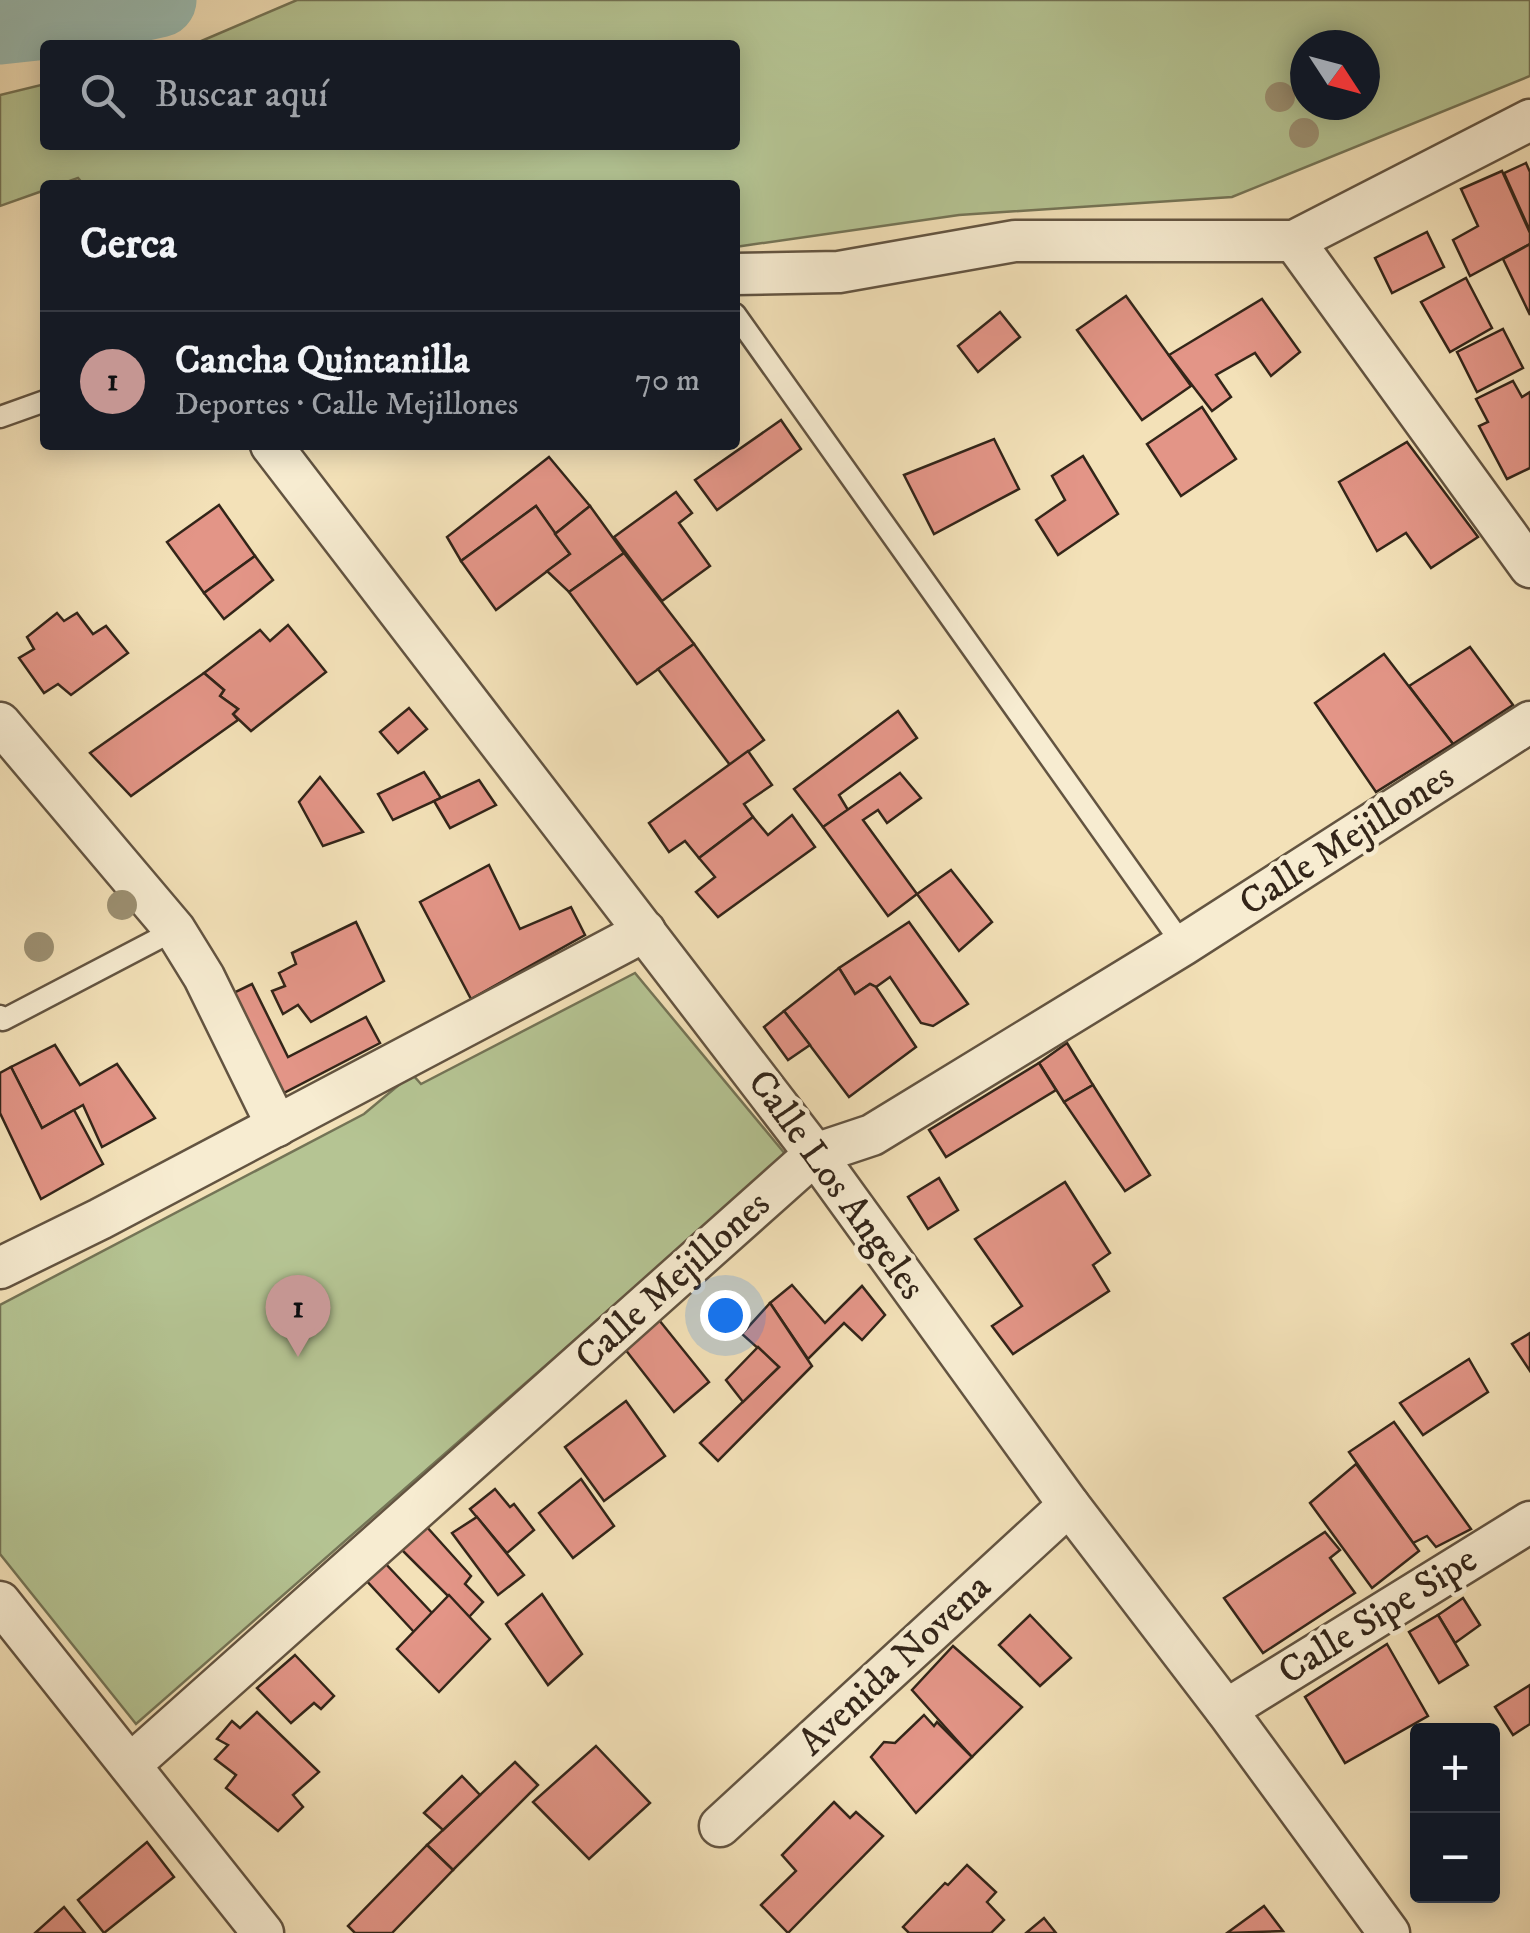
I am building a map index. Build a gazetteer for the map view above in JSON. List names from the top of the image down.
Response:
{
  "streets": {
    "street": [
      "Calle Mejillones",
      "Calle Los Angeles",
      "Calle Sipe Sipe",
      "Avenida Novena"
    ]
  },
  "crossings": [
    ["Calle Mejillones", "Calle Los Angeles"],
    ["Calle Los Angeles", "Calle Sipe Sipe"],
    ["Calle Los Angeles", "Avenida Novena"]
  ],
  "north": "bottom right",
  "page": {
    "search": "Buscar aquí",
    "heading": "Cerca",
    "list": [
      {
        "mark": "1",
        "name": "Cancha Quintanilla",
        "note": "Deportes · Calle Mejillones",
        "value": "70 m"
      }
    ],
    "pins": "1",
    "map_buttons": ["+", "−"]
  }
}
